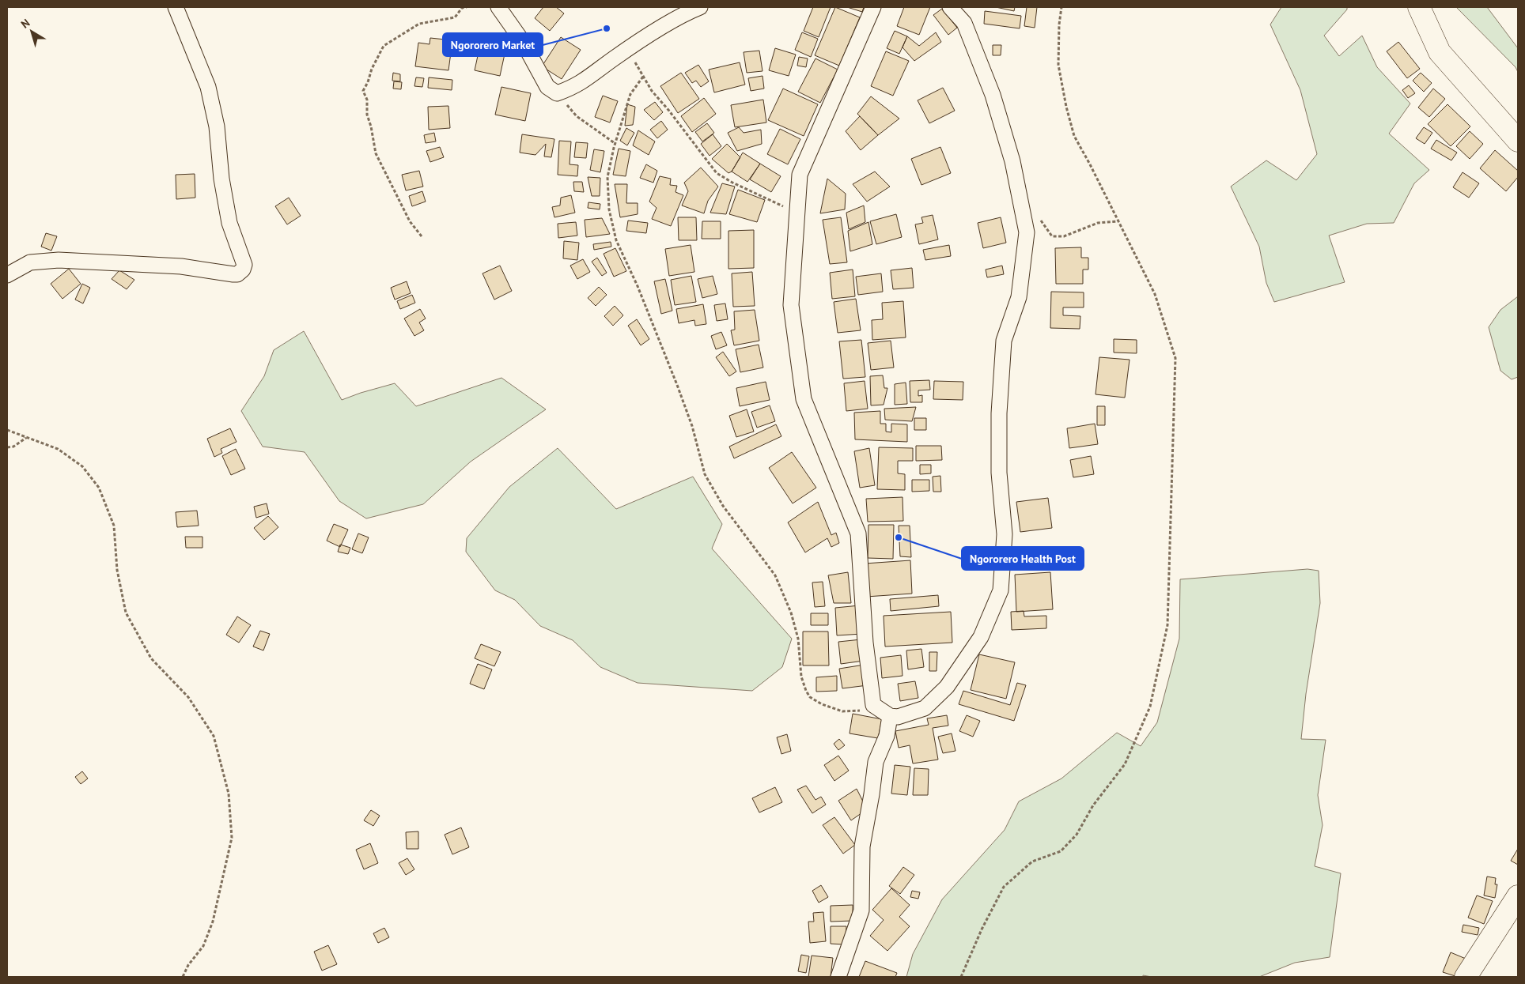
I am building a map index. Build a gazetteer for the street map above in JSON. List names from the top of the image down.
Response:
{
  "places": ["Ngororero Market", "Ngororero Health Post"],
  "north": "top left"
}
